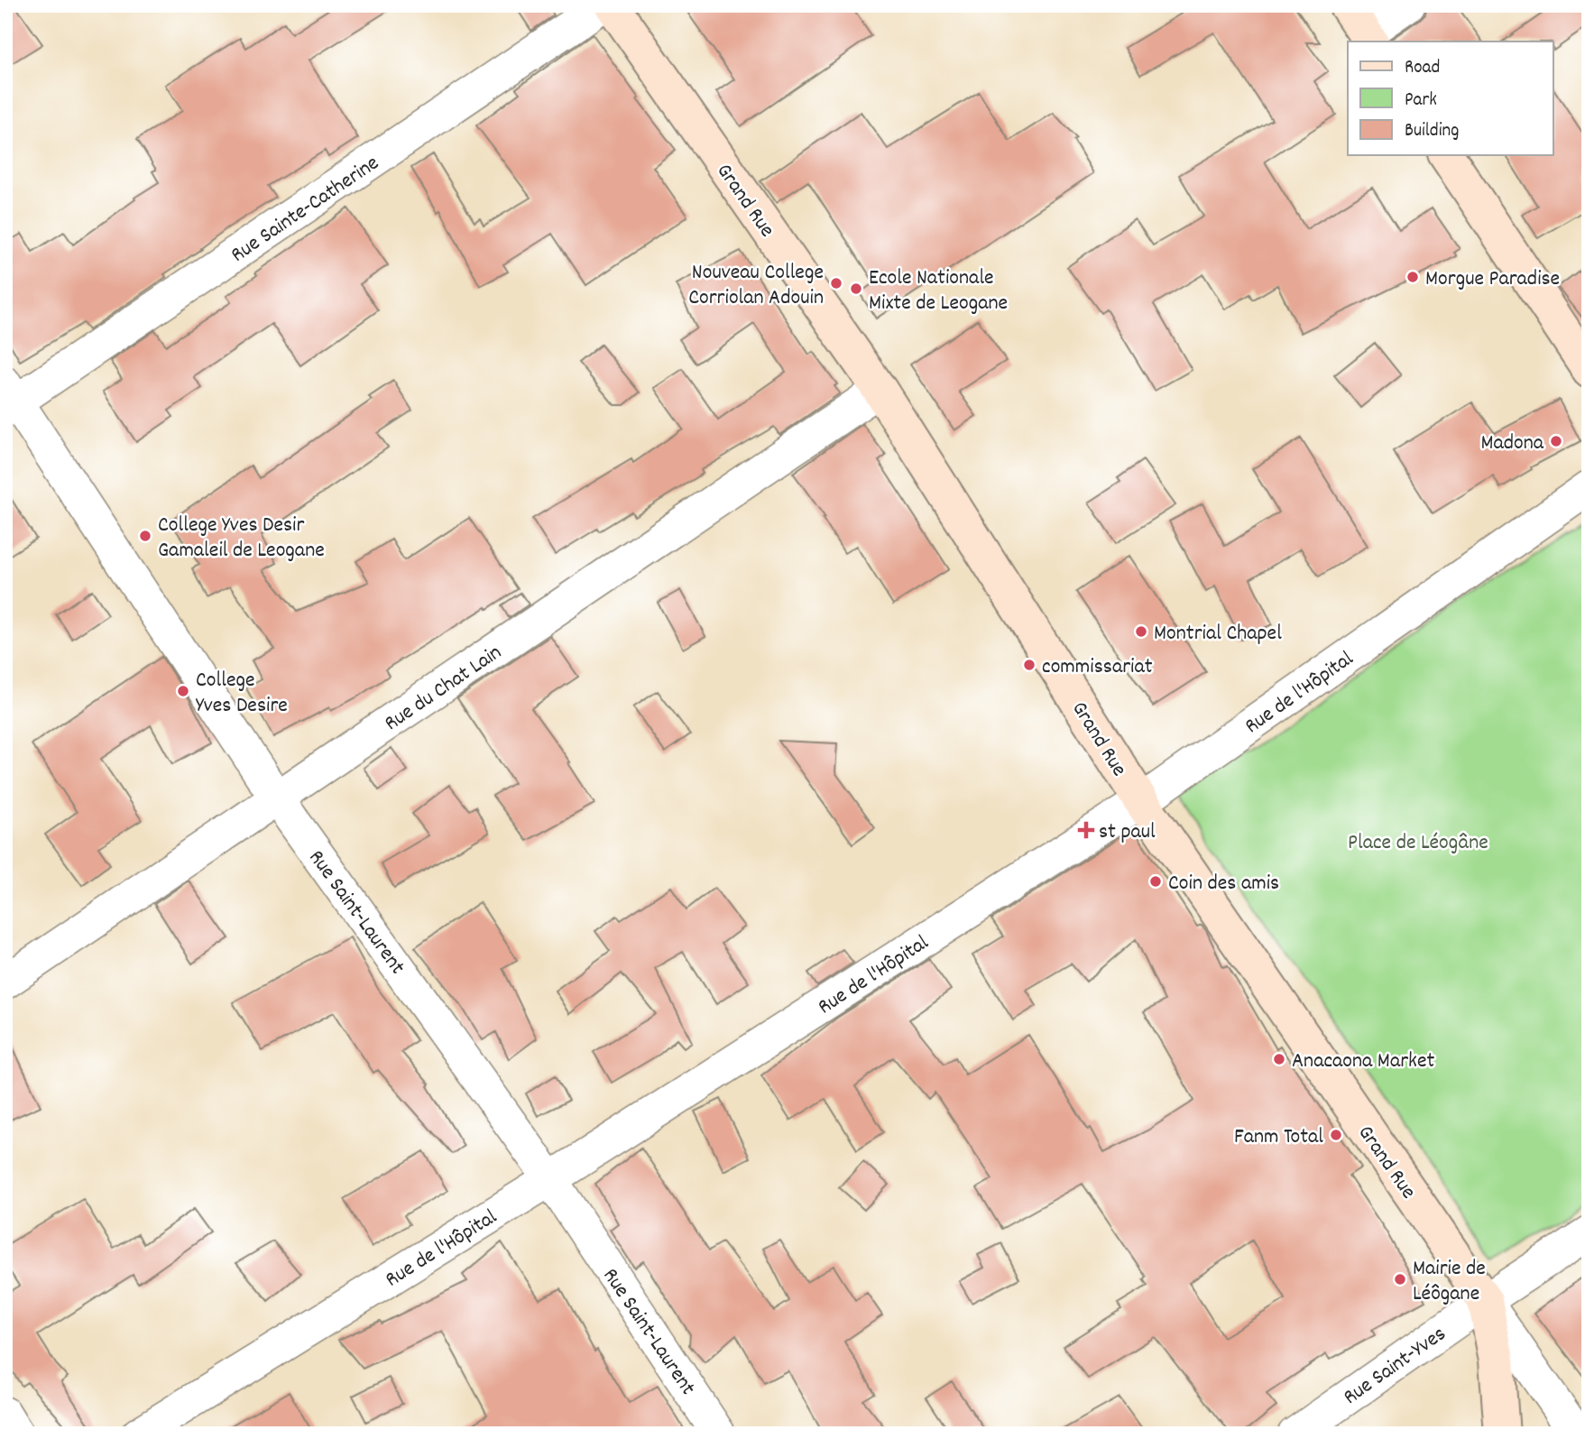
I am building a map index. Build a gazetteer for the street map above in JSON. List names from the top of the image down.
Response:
{
  "streets": {
    "street": [
      "Grand Rue",
      "Rue Sainte-Catherine",
      "Rue du Chat Lain",
      "Rue de l'Hôpital",
      "Rue Saint-Laurent",
      "Rue Saint-Yves"
    ]
  },
  "crossings": [
    ["Grand Rue", "Rue du Chat Lain"],
    ["Grand Rue", "Rue de l'Hôpital"],
    ["Grand Rue", "Rue Saint-Yves"],
    ["Rue Sainte-Catherine", "Rue Saint-Laurent"],
    ["Rue du Chat Lain", "Rue Saint-Laurent"],
    ["Rue de l'Hôpital", "Rue Saint-Laurent"]
  ],
  "parks": ["Place de Léogâne"],
  "places": {
    "other": [
      "Morgue Paradise",
      "Nouveau College Corriolan Adouin",
      "Ecole Nationale Mixte de Leogane",
      "Madona",
      "College Yves Desir Gamaleil de Leogane",
      "Montrial Chapel",
      "commissariat",
      "College Yves Desire",
      "Coin des amis",
      "Anacaona Market",
      "Fanm Total",
      "Mairie de Léôgane"
    ],
    "health": ["st paul"]
  },
  "legend": ["Road", "Park", "Building"]
}
